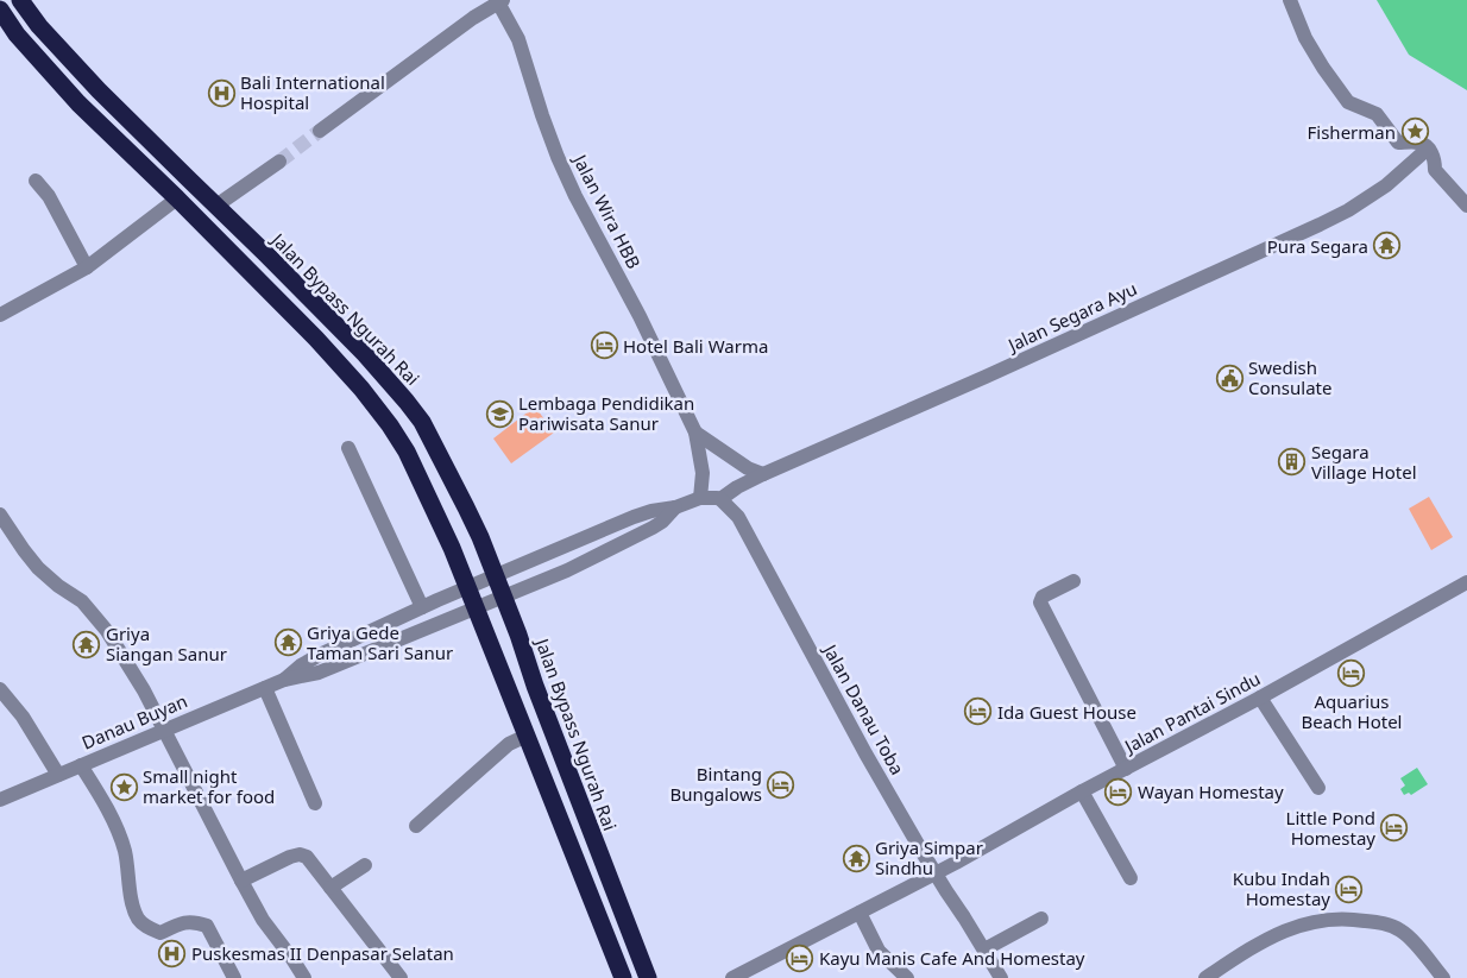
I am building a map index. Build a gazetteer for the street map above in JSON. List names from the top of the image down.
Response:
{
  "streets": {
    "highway": ["Jalan Bypass Ngurah Rai"],
    "street": [
      "Jalan Wira HBB",
      "Jalan Segara Ayu",
      "Jalan Danau Toba",
      "Jalan Pantai Sindu",
      "Danau Buyan"
    ]
  },
  "crossings": [
    ["Jalan Segara Ayu", "Jalan Danau Toba"],
    ["Jalan Danau Toba", "Jalan Pantai Sindu"]
  ],
  "places": {
    "hospital": ["Bali International Hospital", "Puskesmas II Denpasar Selatan"],
    "place": ["Fisherman", "Small night market for food"],
    "temple": [
      "Pura Segara",
      "Griya Gede Taman Sari Sanur",
      "Griya Siangan Sanur",
      "Griya Simpar Sindhu"
    ],
    "hotel": [
      "Hotel Bali Warma",
      "Aquarius Beach Hotel",
      "Ida Guest House",
      "Bintang Bungalows",
      "Wayan Homestay",
      "Little Pond Homestay",
      "Kubu Indah Homestay",
      "Kayu Manis Cafe And Homestay"
    ],
    "public building": ["Swedish Consulate"],
    "school or university": ["Lembaga Pendidikan Pariwisata Sanur"],
    "building": ["Segara Village Hotel"]
  }
}
